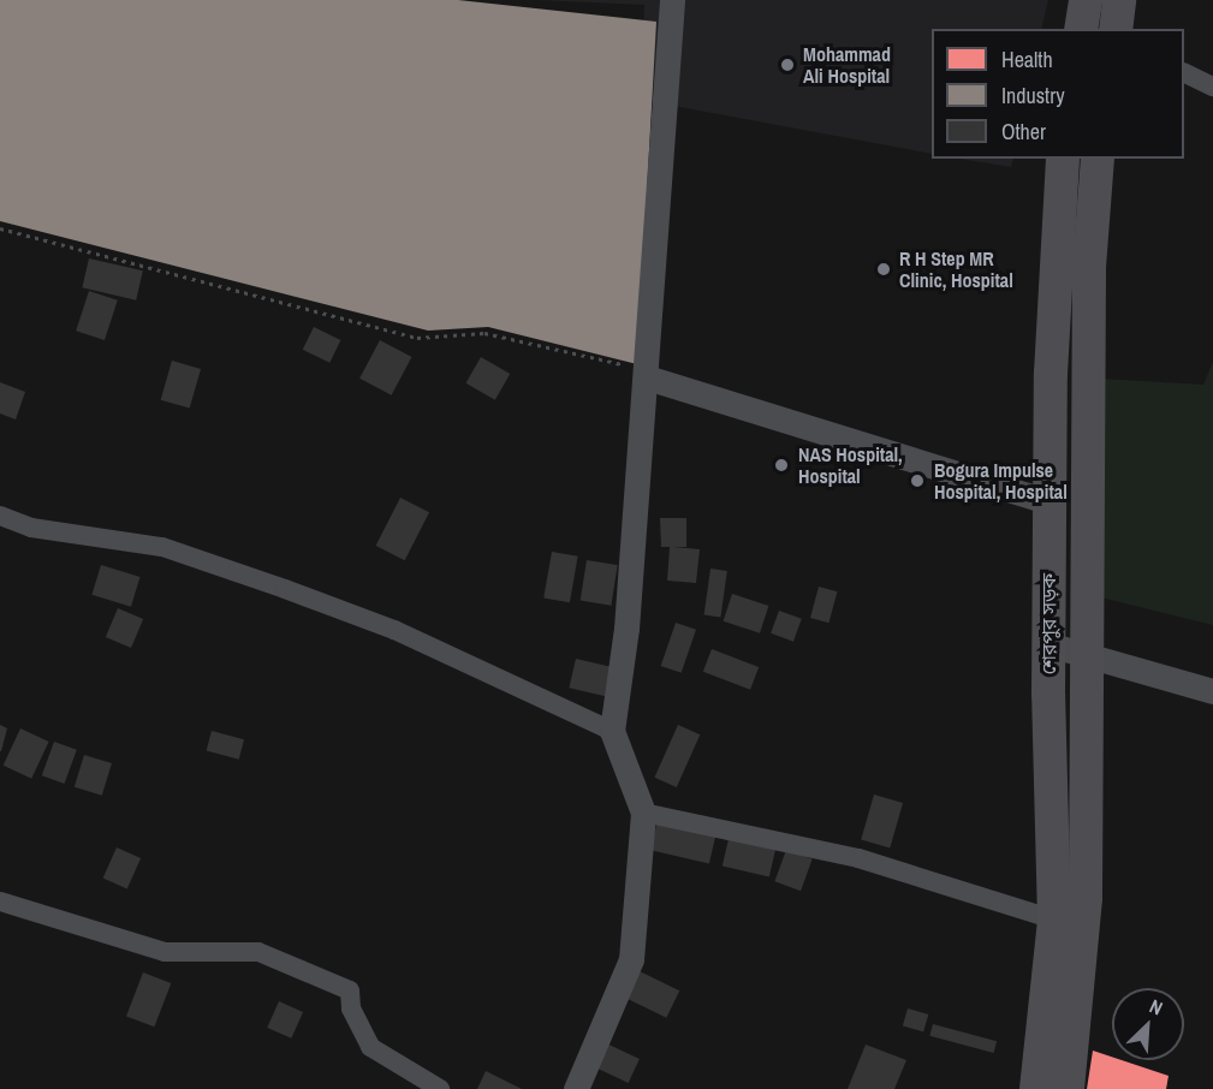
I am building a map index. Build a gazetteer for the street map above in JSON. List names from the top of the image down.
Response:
{
  "streets": {
    "highway": ["শেরপুর সড়ক"]
  },
  "places": [
    "Mohammad Ali Hospital",
    "R H Step MR Clinic, Hospital",
    "NAS Hospital, Hospital",
    "Bogura Impulse Hospital, Hospital"
  ],
  "legend": ["Health", "Industry", "Other"],
  "north": "top right"
}
